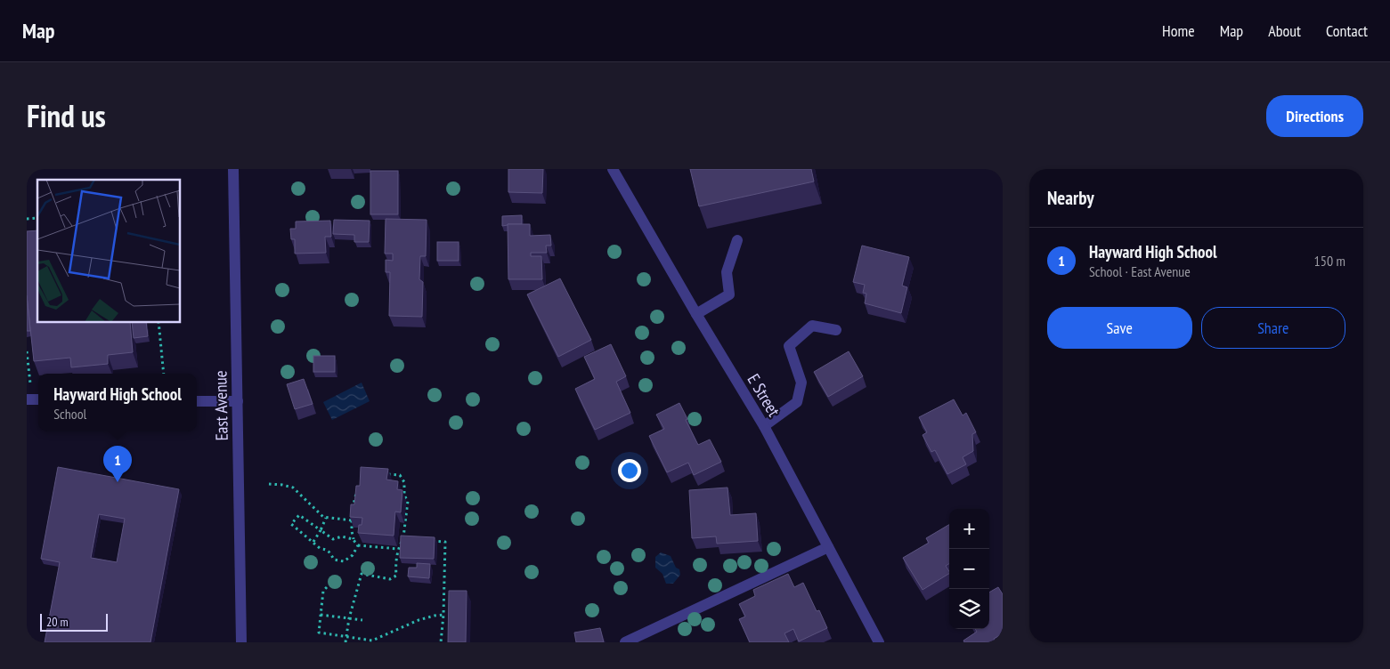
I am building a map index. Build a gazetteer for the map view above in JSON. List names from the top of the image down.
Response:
{
  "streets": {
    "street": ["E Street", "East Avenue"]
  },
  "scale_bar": "20 m",
  "page": {
    "header": "Map",
    "nav": [
      "Home",
      "Map",
      "About",
      "Contact"
    ],
    "title": "Find us",
    "buttons": [
      "Directions",
      ["Save", "Share"]
    ],
    "heading": "Nearby",
    "list": [
      {
        "mark": "1",
        "name": "Hayward High School",
        "note": "School · East Avenue",
        "value": "150 m"
      }
    ],
    "popup": ["Hayward High School", "School"],
    "pins": "1",
    "map_buttons": ["+", "−"],
    "scale": "20 m"
  }
}
